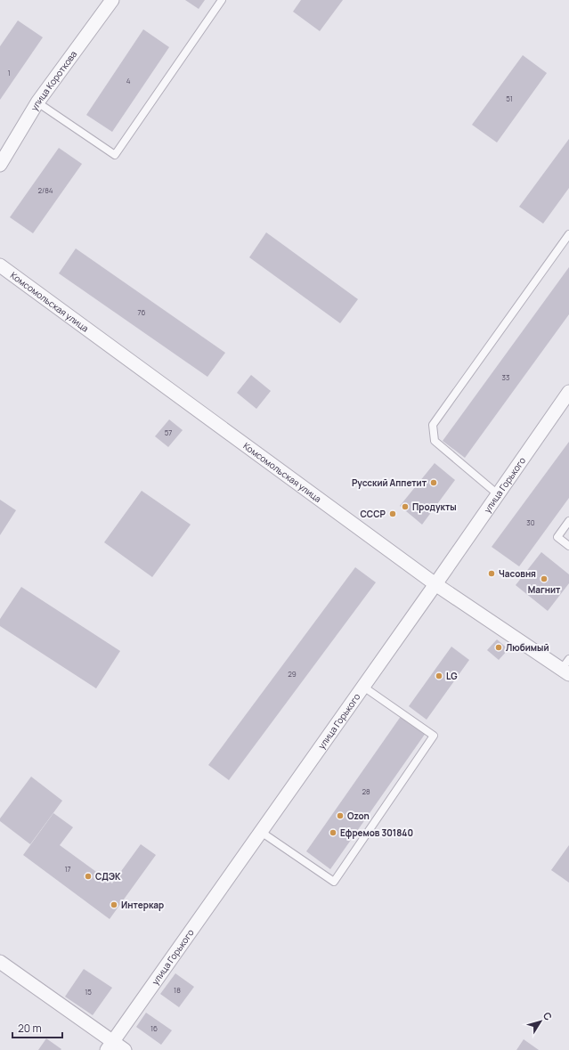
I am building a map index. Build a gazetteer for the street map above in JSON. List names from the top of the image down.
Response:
{
  "streets": {
    "street": ["улица Короткова", "Комсомольская улица", "улица Горького"]
  },
  "crossings": [
    ["Комсомольская улица", "улица Горького"]
  ],
  "places": [
    "Русский Аппетит",
    "Продукты",
    "СССР",
    "Часовня",
    "Магнит",
    "Любимый",
    "LG",
    "Ozon",
    "Ефремов 301840",
    "СДЭК",
    "Интеркар"
  ],
  "house_numbers": [
    "1",
    "4",
    "51",
    "2/84",
    "76",
    "33",
    "57",
    "30",
    "29",
    "28",
    "17",
    "18",
    "15",
    "16"
  ],
  "scale_bar": "20 m",
  "north": "top right"
}
